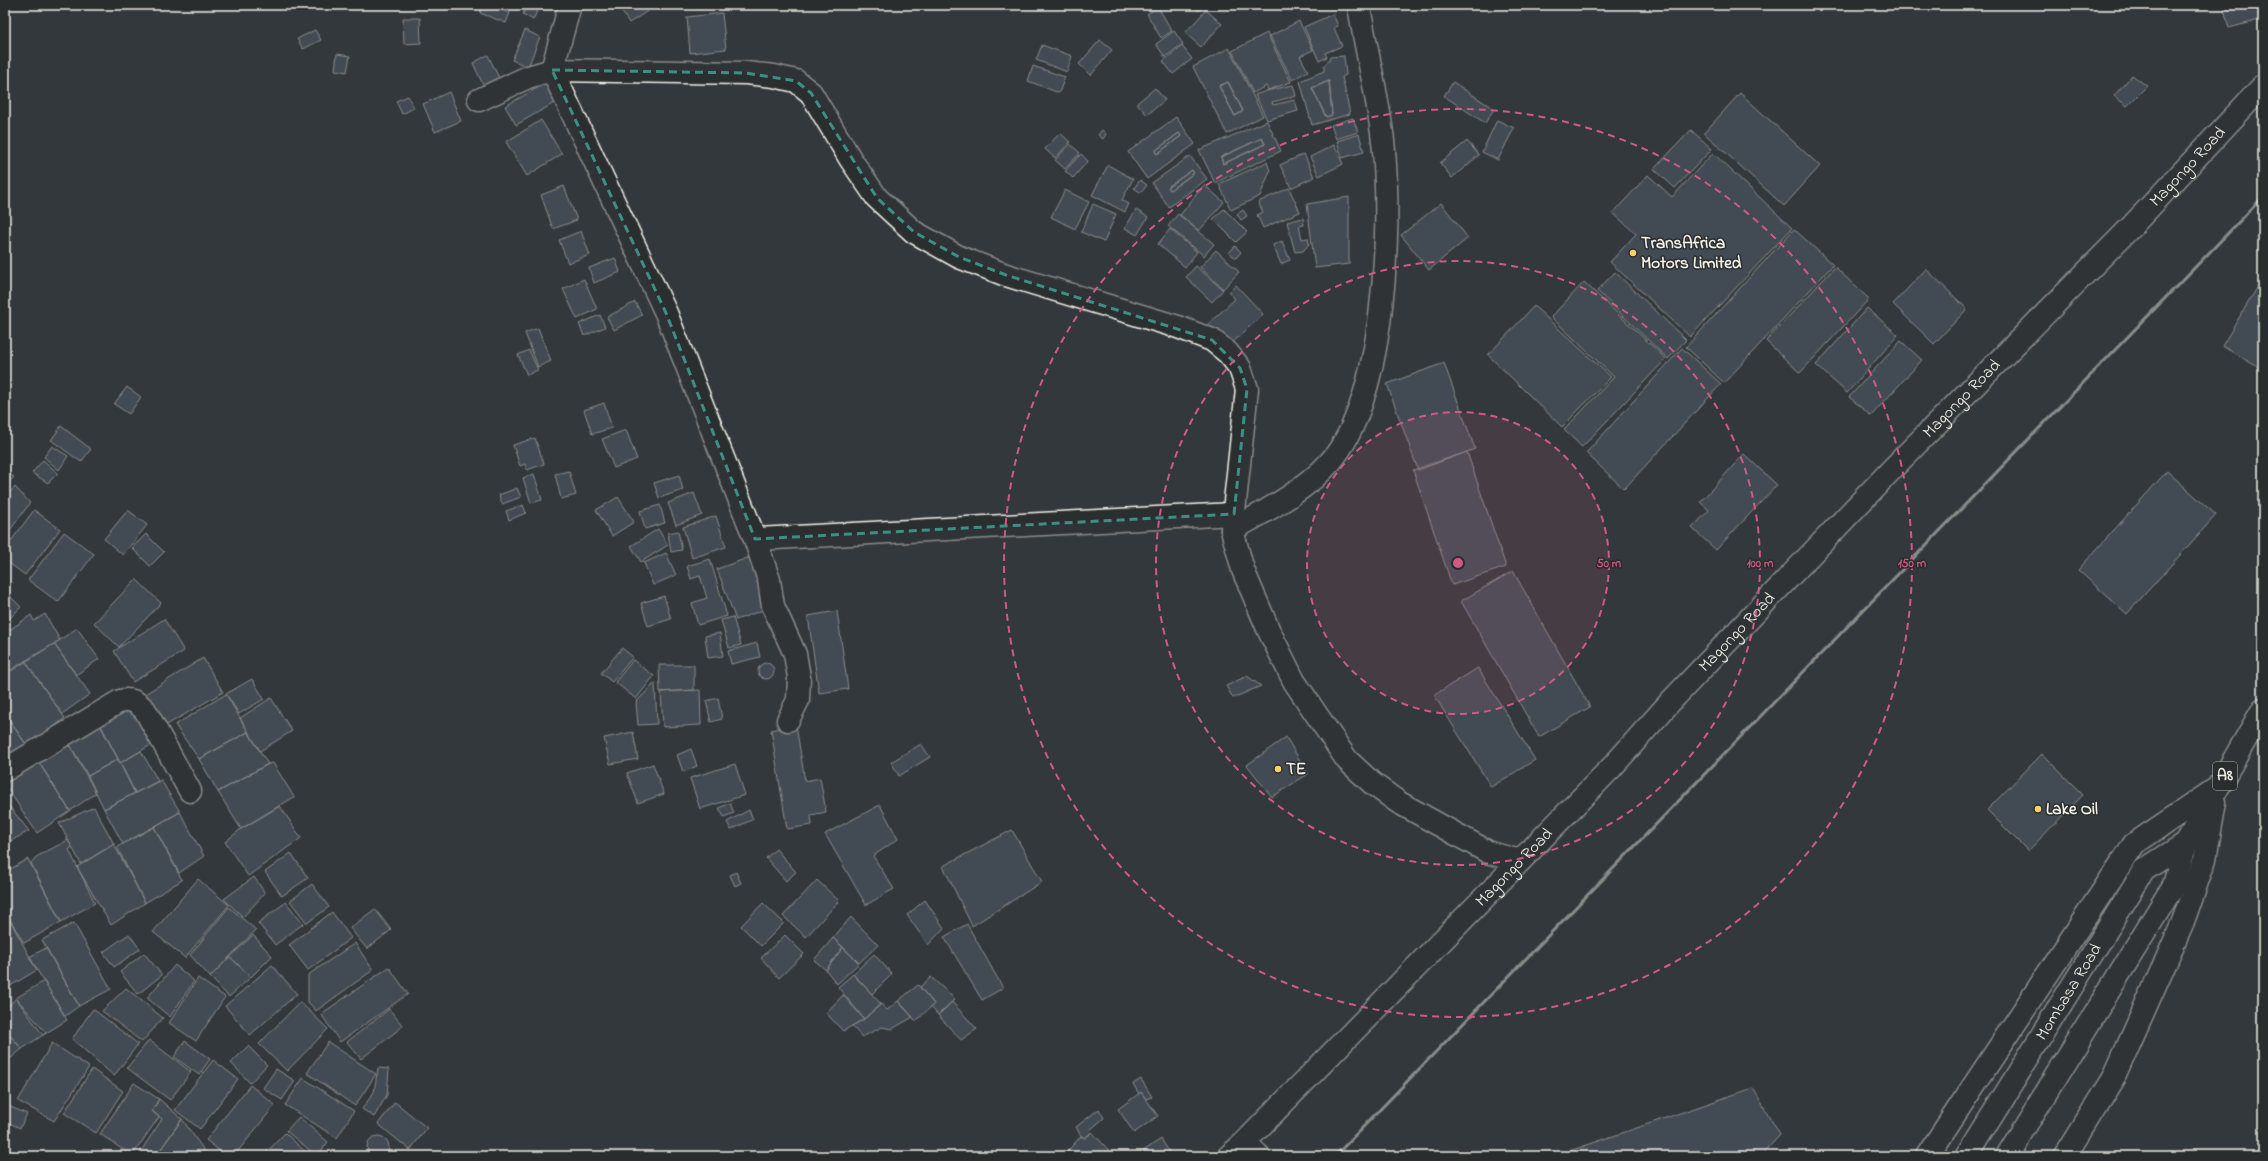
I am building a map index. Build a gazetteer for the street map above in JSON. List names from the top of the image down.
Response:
{
  "streets": {
    "main road": ["Magongo Road", "A8", "Mombasa Road"]
  },
  "places": ["TransAfrica Motors Limited", "TE", "Lake Oil"],
  "rings": ["50 m", "100 m", "150 m"]
}
